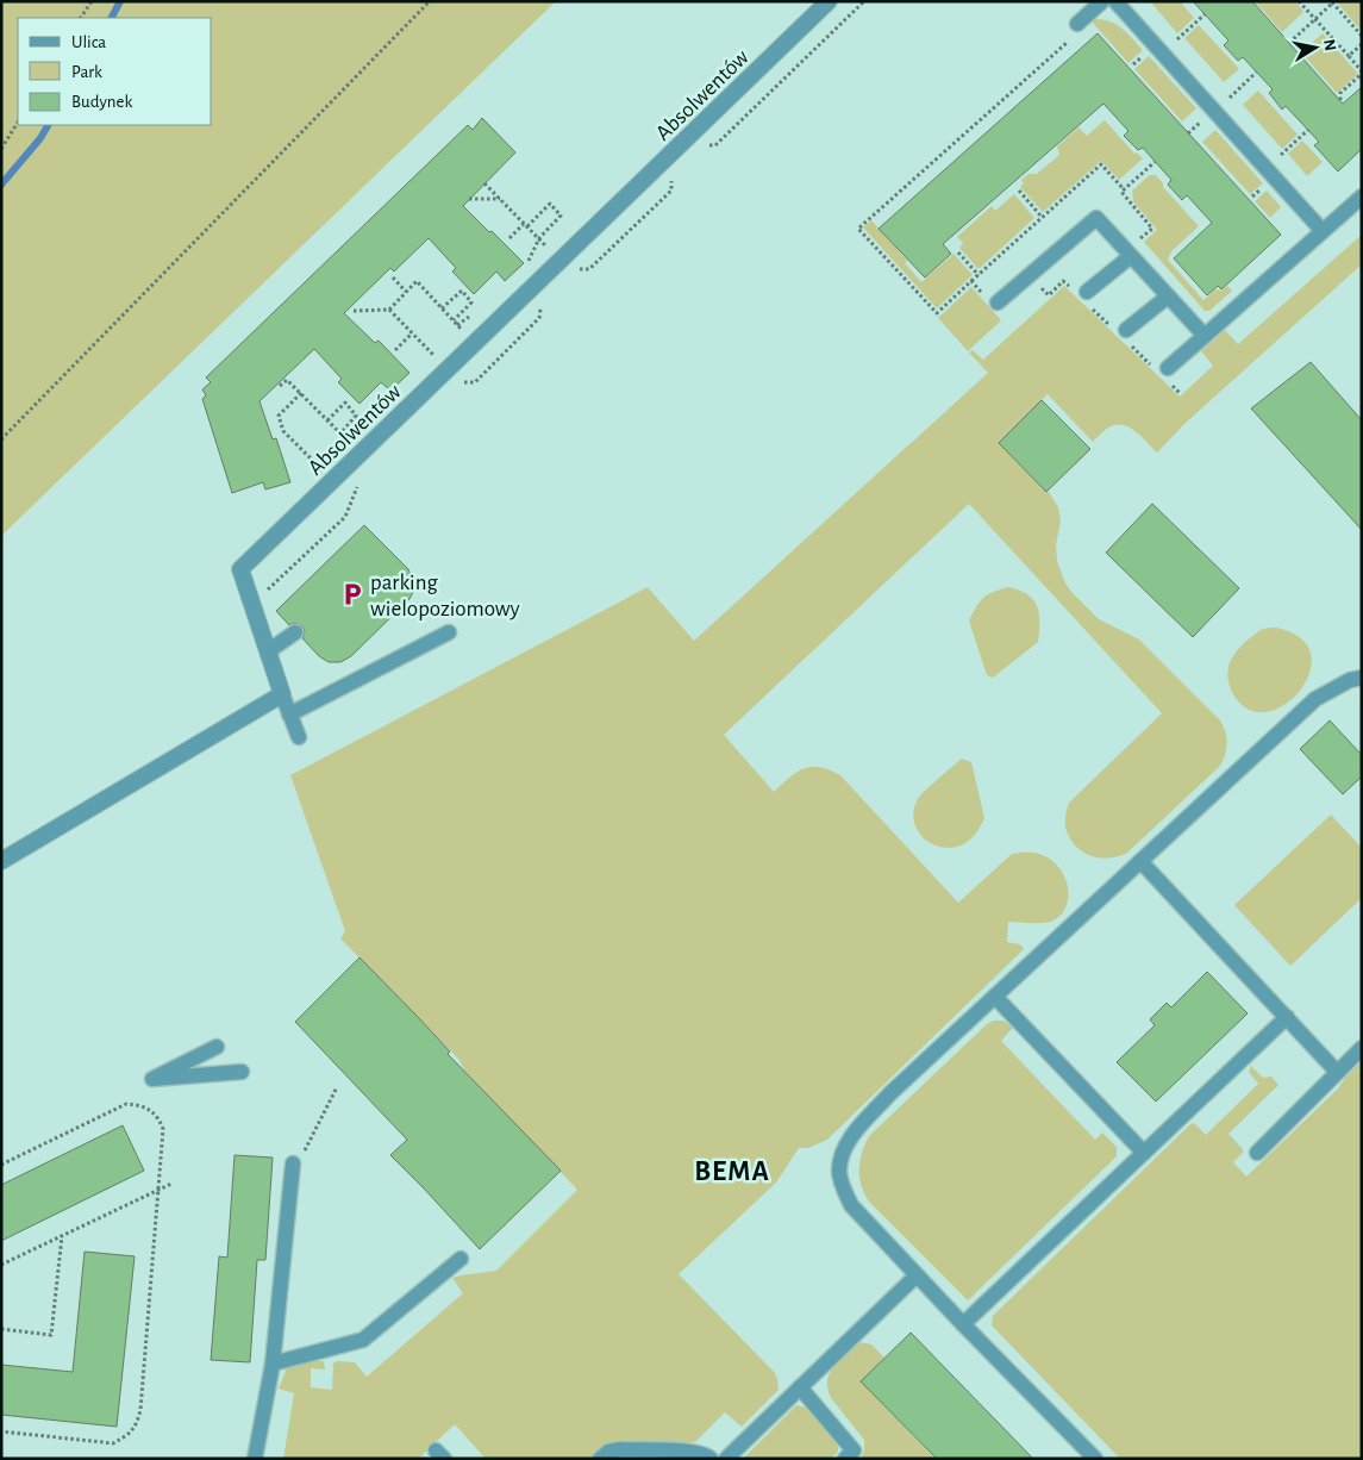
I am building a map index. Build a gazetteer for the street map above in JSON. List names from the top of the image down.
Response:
{
  "streets": {
    "street": ["Absolwentów"]
  },
  "districts": ["BEMA"],
  "places": {
    "parking": ["parking wielopoziomowy"]
  },
  "legend": ["Ulica", "Park", "Budynek"],
  "north": "right"
}
